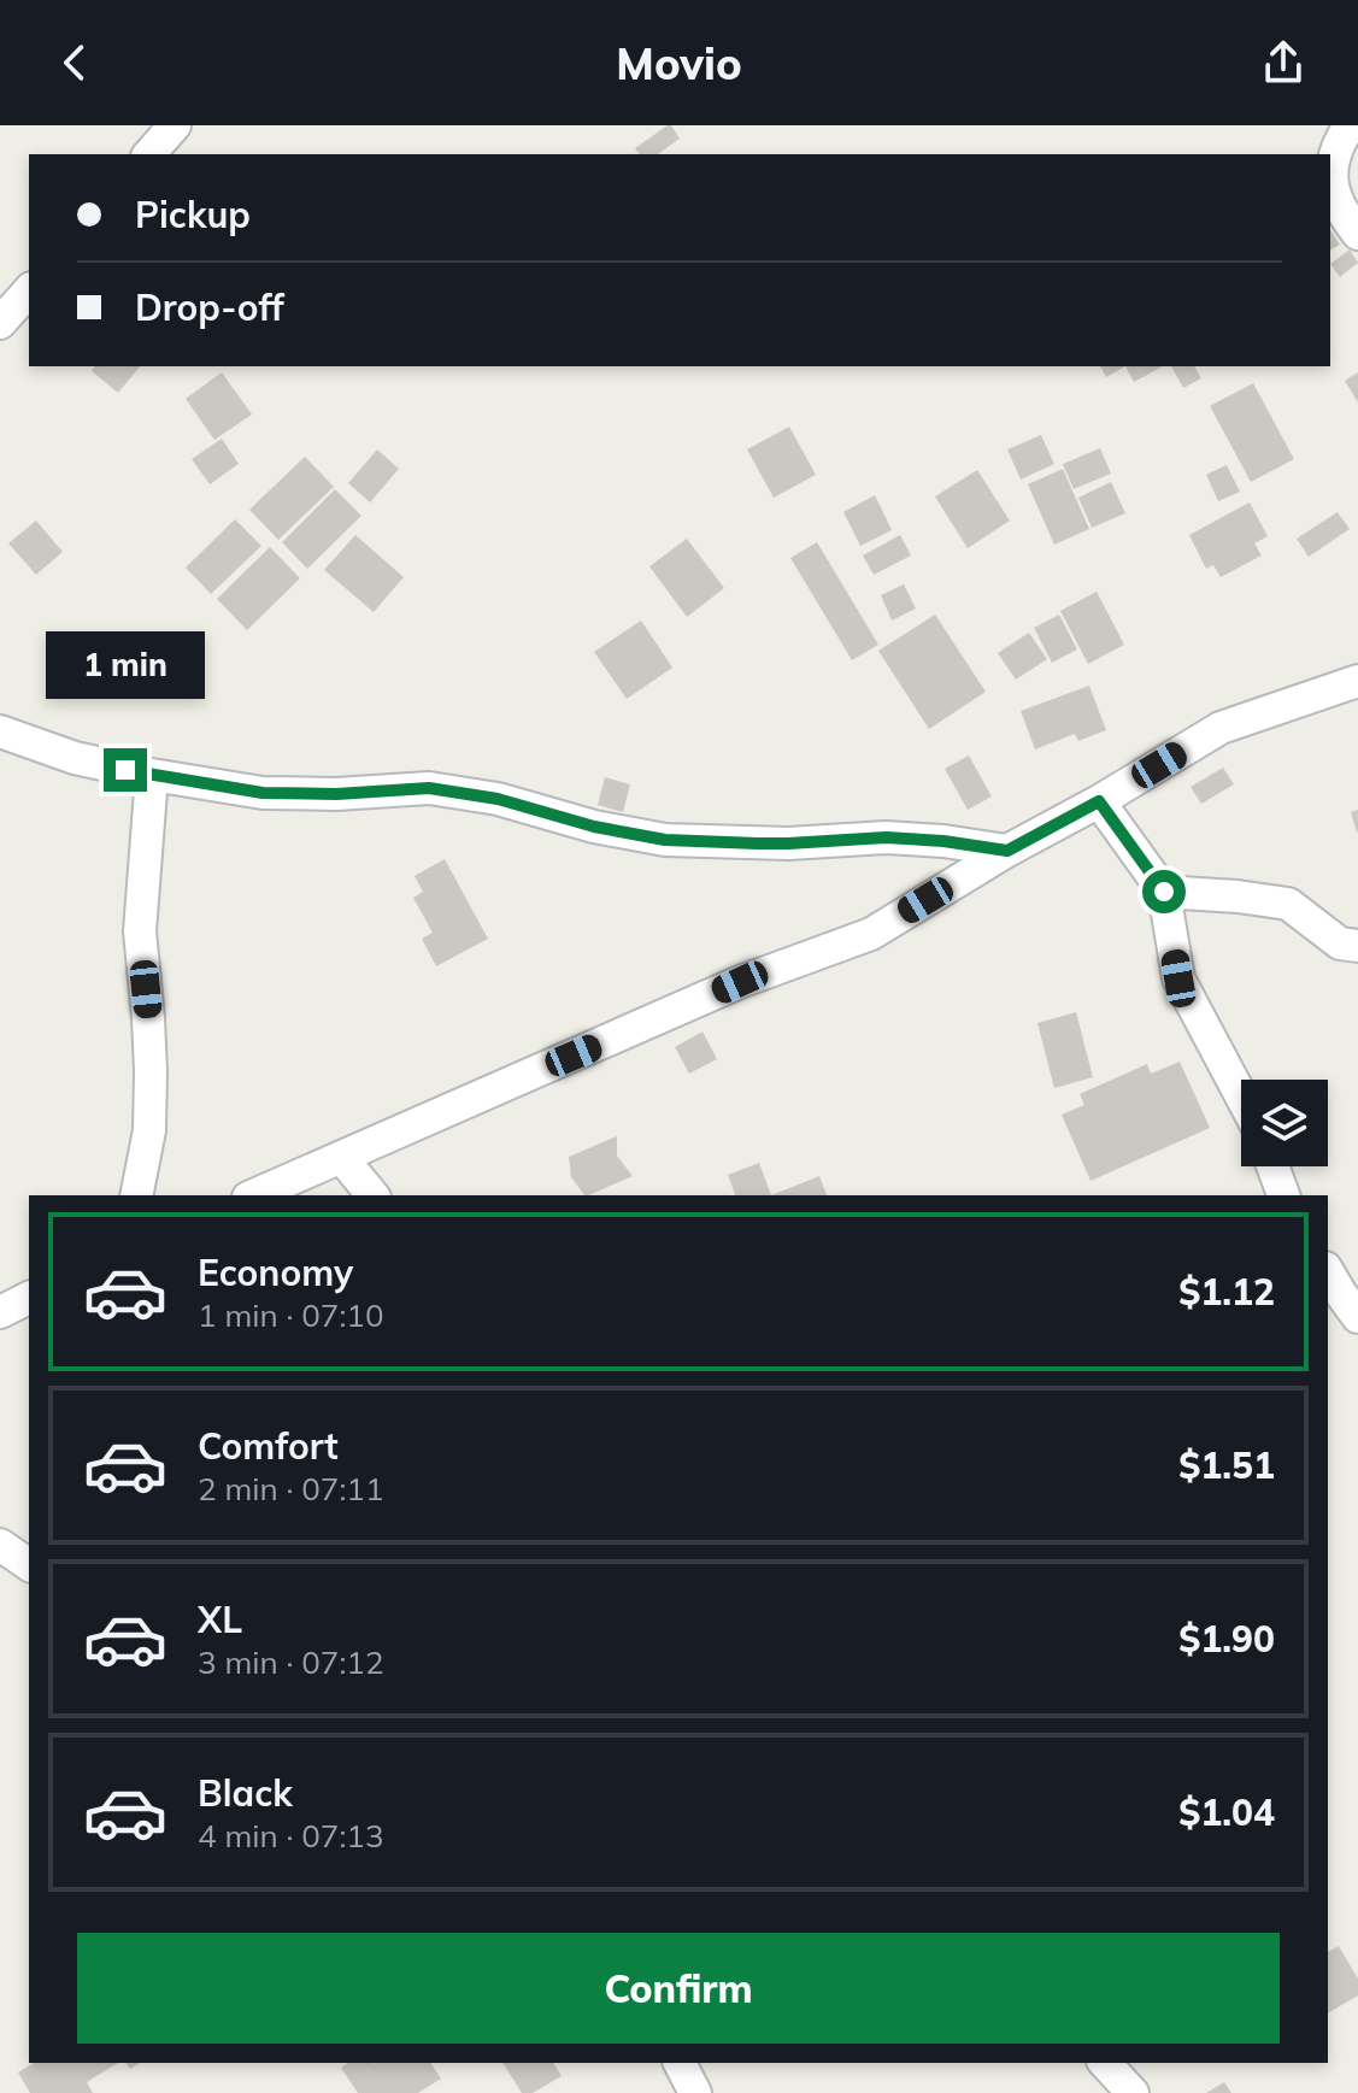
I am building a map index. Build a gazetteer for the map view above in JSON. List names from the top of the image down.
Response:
{
  "page": {
    "header": "Movio",
    "banner": ["Pickup", "Drop-off"],
    "bubble": "1 min",
    "list": [
      {
        "name": "Economy",
        "note": "1 min · 07:10",
        "value": "$1.12"
      },
      {
        "name": "Comfort",
        "note": "2 min · 07:11",
        "value": "$1.51"
      },
      {
        "name": "XL",
        "note": "3 min · 07:12",
        "value": "$1.90"
      },
      {
        "name": "Black",
        "note": "4 min · 07:13",
        "value": "$1.04"
      }
    ],
    "buttons": "Confirm"
  }
}
